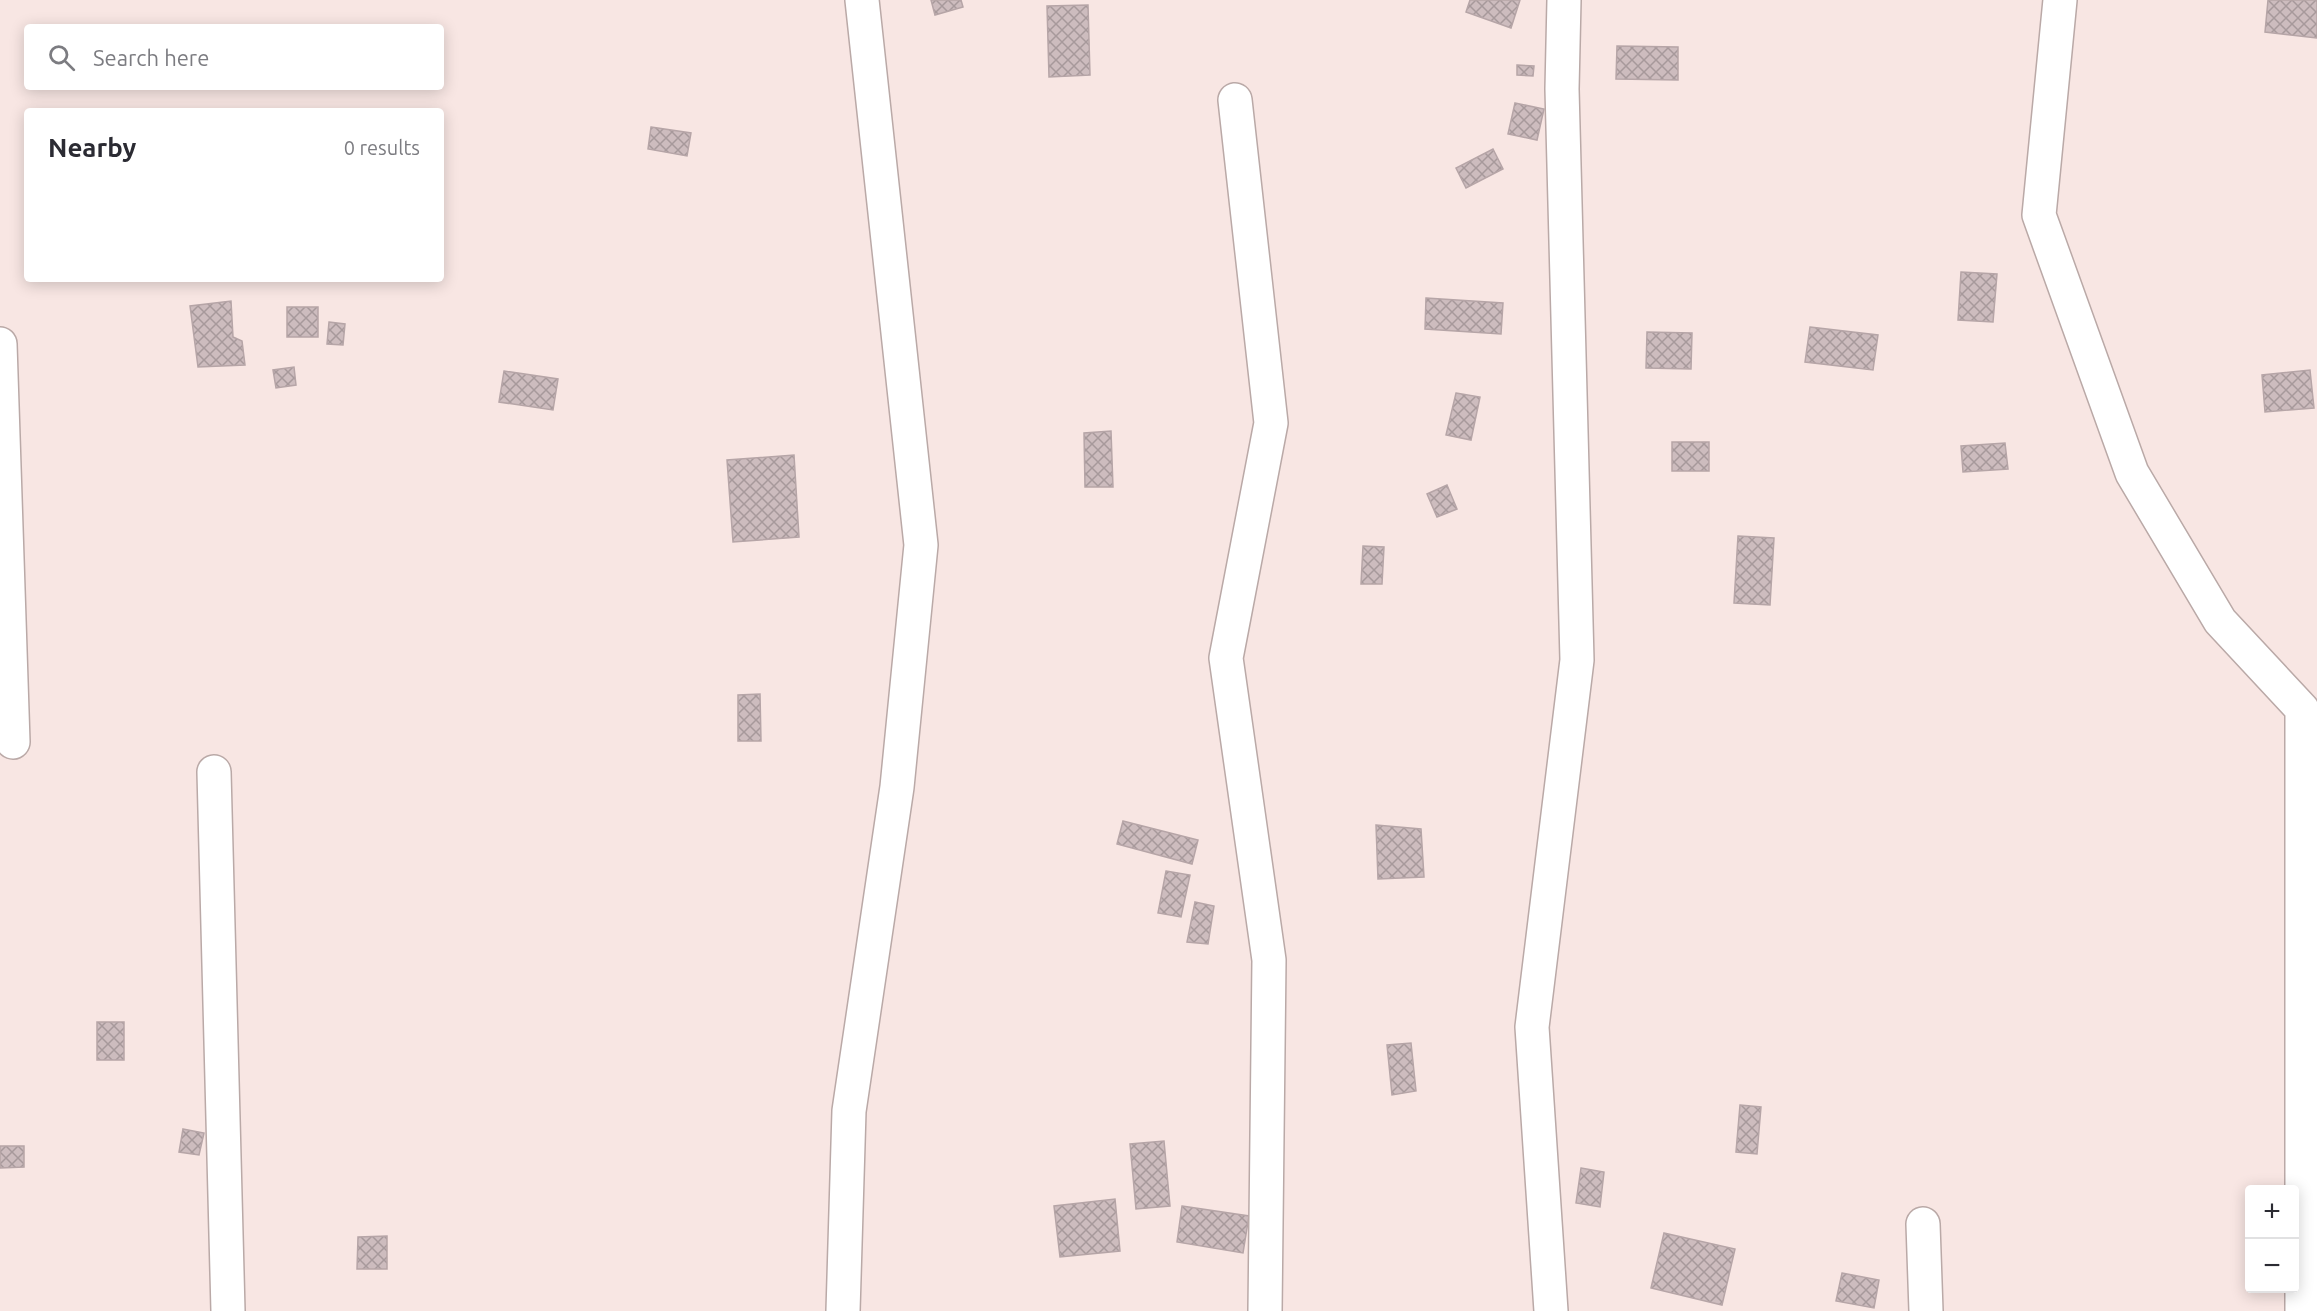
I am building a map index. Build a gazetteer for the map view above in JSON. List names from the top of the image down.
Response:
{
  "page": {
    "search": "Search here",
    "heading": ["Nearby", "0 results"],
    "map_buttons": ["+", "−"]
  }
}
